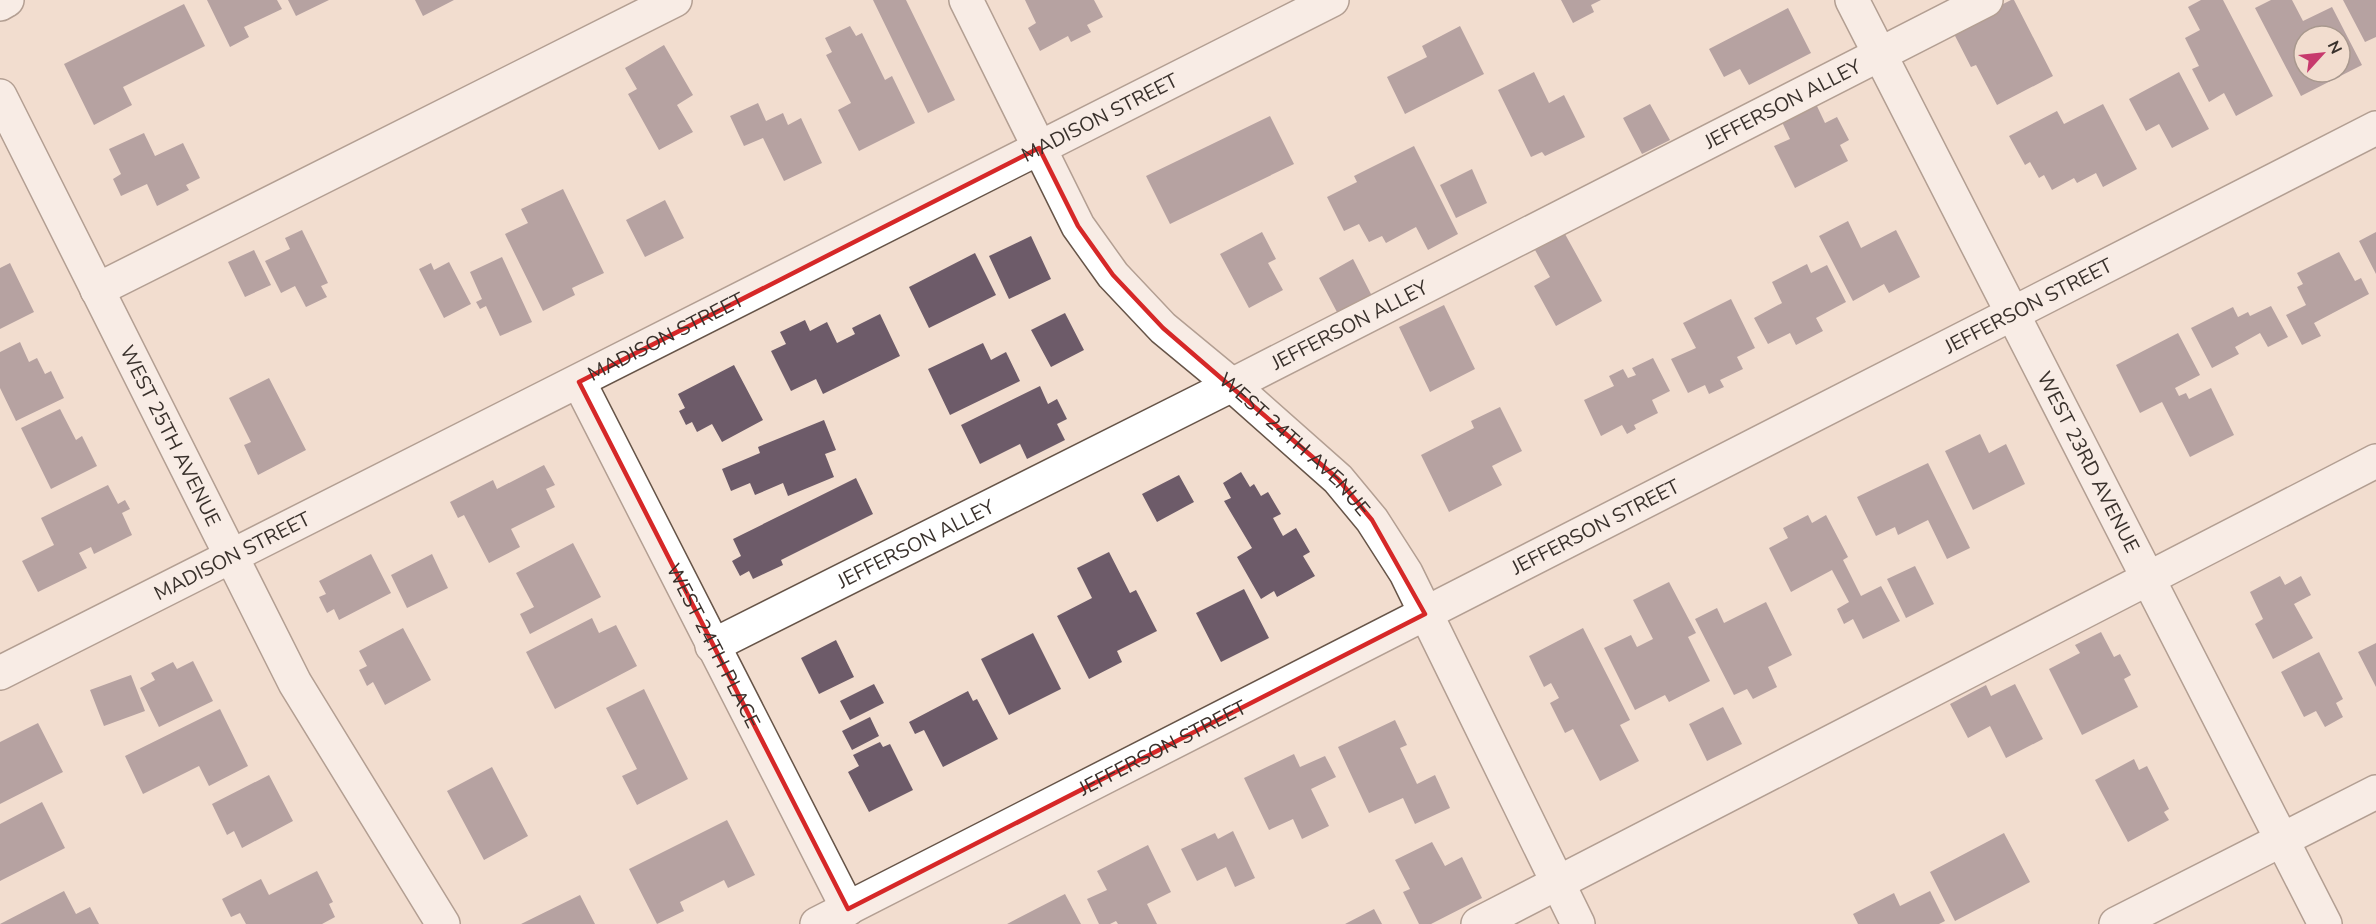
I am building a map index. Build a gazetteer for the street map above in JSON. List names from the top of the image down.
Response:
{
  "streets": {
    "street": [
      "JEFFERSON ALLEY",
      "MADISON STREET",
      "JEFFERSON STREET",
      "WEST 25TH AVENUE",
      "WEST 24TH AVENUE",
      "WEST 23RD AVENUE",
      "WEST 24TH PLACE"
    ]
  },
  "crossings": [
    ["JEFFERSON ALLEY", "WEST 24TH AVENUE"],
    ["JEFFERSON ALLEY", "WEST 23RD AVENUE"],
    ["JEFFERSON ALLEY", "WEST 24TH PLACE"],
    ["MADISON STREET", "WEST 25TH AVENUE"],
    ["MADISON STREET", "WEST 24TH AVENUE"],
    ["MADISON STREET", "WEST 24TH PLACE"],
    ["JEFFERSON STREET", "WEST 24TH AVENUE"],
    ["JEFFERSON STREET", "WEST 23RD AVENUE"],
    ["JEFFERSON STREET", "WEST 24TH PLACE"]
  ],
  "north": "top right"
}
